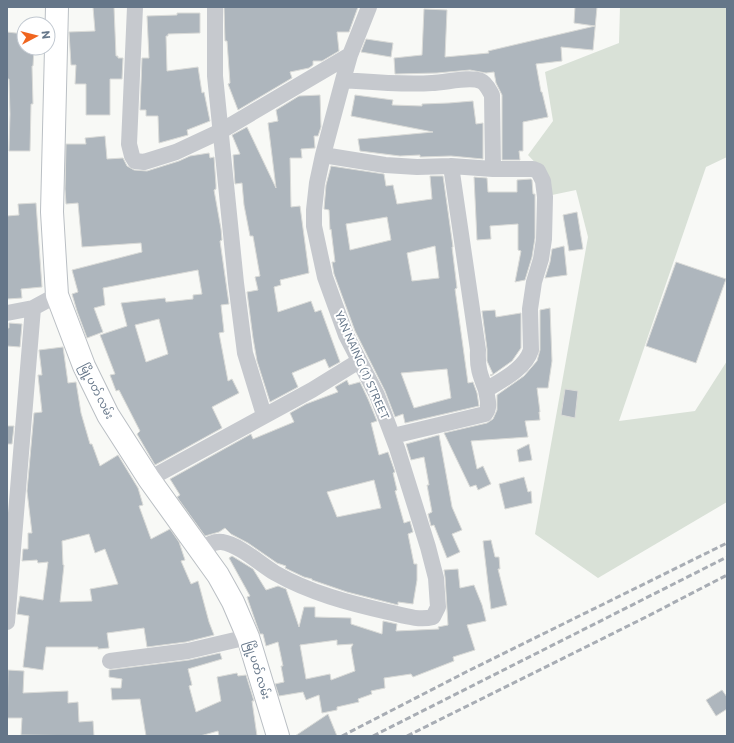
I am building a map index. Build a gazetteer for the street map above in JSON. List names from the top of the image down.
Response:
{
  "streets": {
    "street": ["YAN NAING (1) STREET", "မြို့ပတ် လမ်း"]
  },
  "crossings": [
    ["YAN NAING (1) STREET", "မြို့ပတ် လမ်း"]
  ],
  "north": "right"
}
